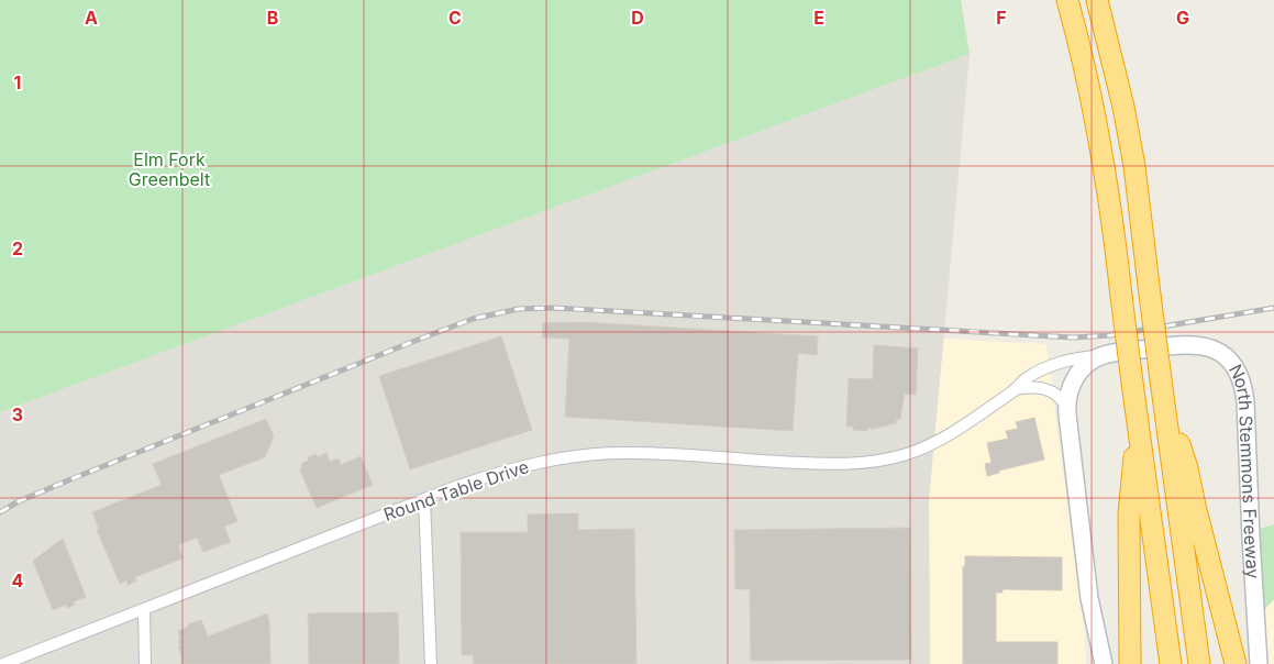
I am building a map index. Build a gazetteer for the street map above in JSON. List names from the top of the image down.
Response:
{
  "streets": {
    "main road": ["North Stemmons Freeway"],
    "street": ["Round Table Drive"]
  },
  "crossings": [
    ["North Stemmons Freeway", "Round Table Drive"]
  ],
  "parks": ["Elm Fork Greenbelt"],
  "grid": {
    "columns": [
      "A",
      "B",
      "C",
      "D",
      "E",
      "F",
      "G"
    ],
    "rows": [
      "1",
      "2",
      "3",
      "4"
    ]
  }
}
